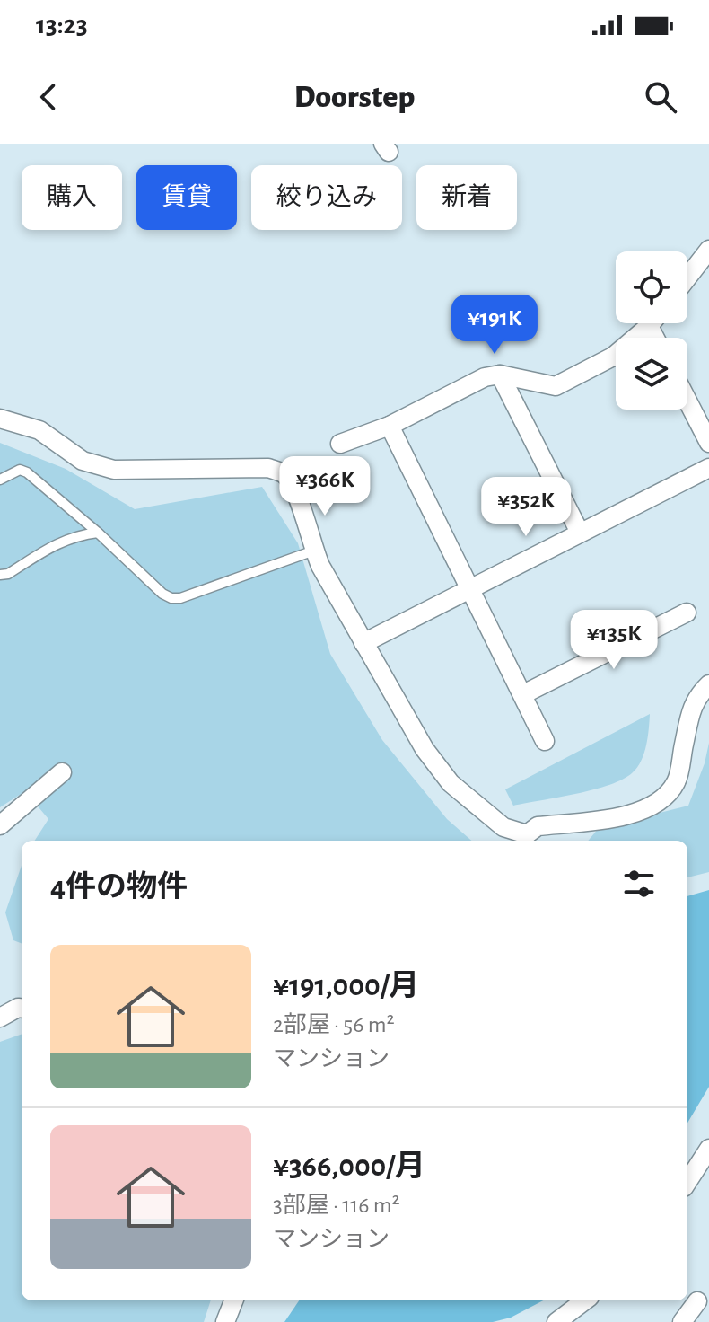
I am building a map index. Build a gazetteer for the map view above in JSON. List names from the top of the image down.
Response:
{
  "page": {
    "status": "13:23",
    "header": "Doorstep",
    "chip": [
      "購入",
      "賃貸",
      "絞り込み",
      "新着"
    ],
    "price": [
      "¥191K",
      "¥366K",
      "¥352K",
      "¥135K"
    ],
    "heading": "4件の物件",
    "list": [
      {
        "name": "¥191,000/月",
        "note": "2部屋 · 56 m² · マンション"
      },
      {
        "name": "¥366,000/月",
        "note": "3部屋 · 116 m² · マンション"
      }
    ]
  }
}
